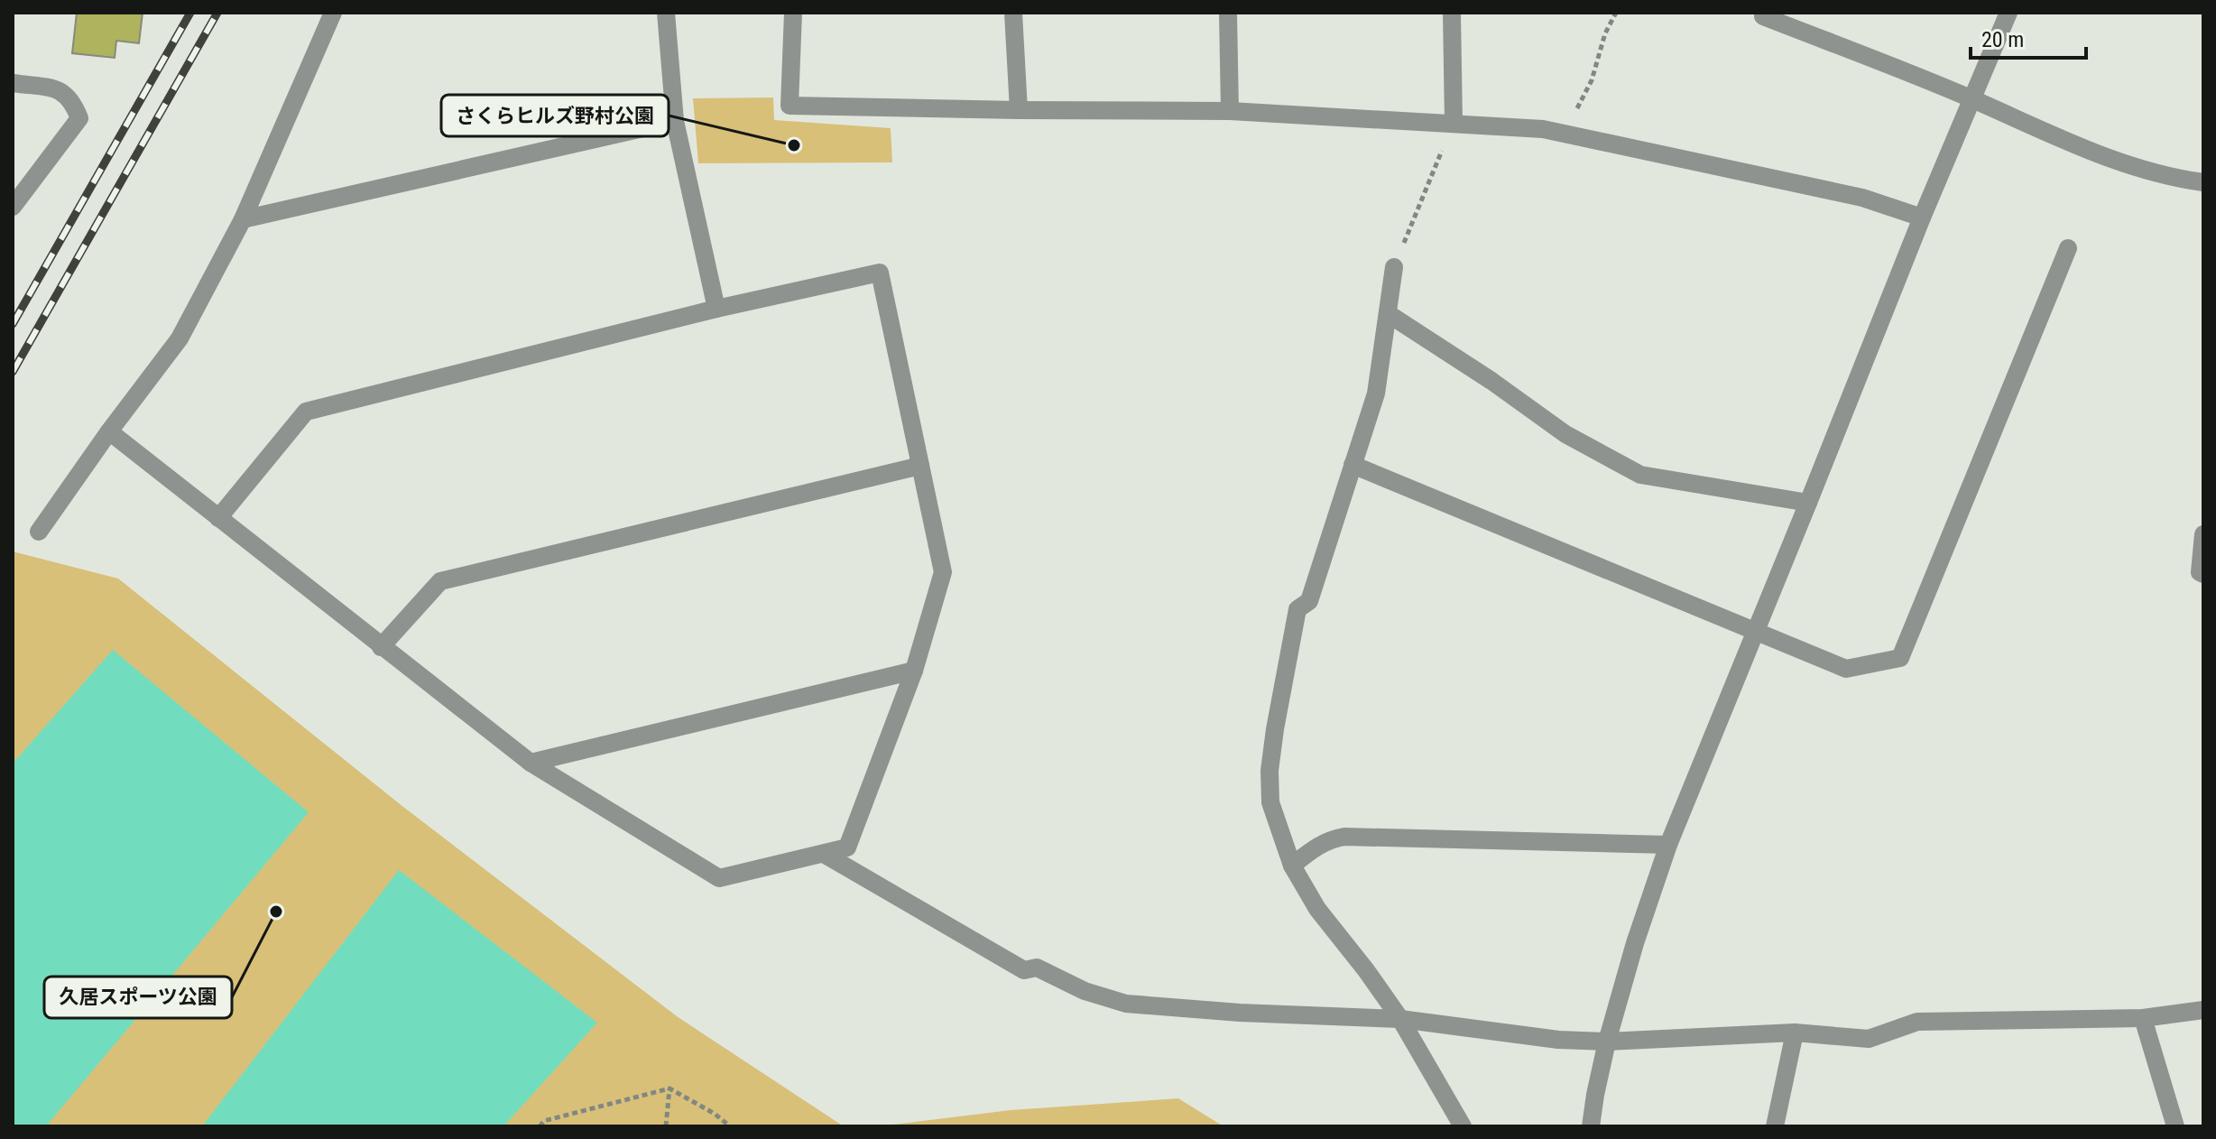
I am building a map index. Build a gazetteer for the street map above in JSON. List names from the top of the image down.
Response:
{
  "places": ["さくらヒルズ野村公園", "久居スポーツ公園"],
  "scale_bar": "20 m"
}
